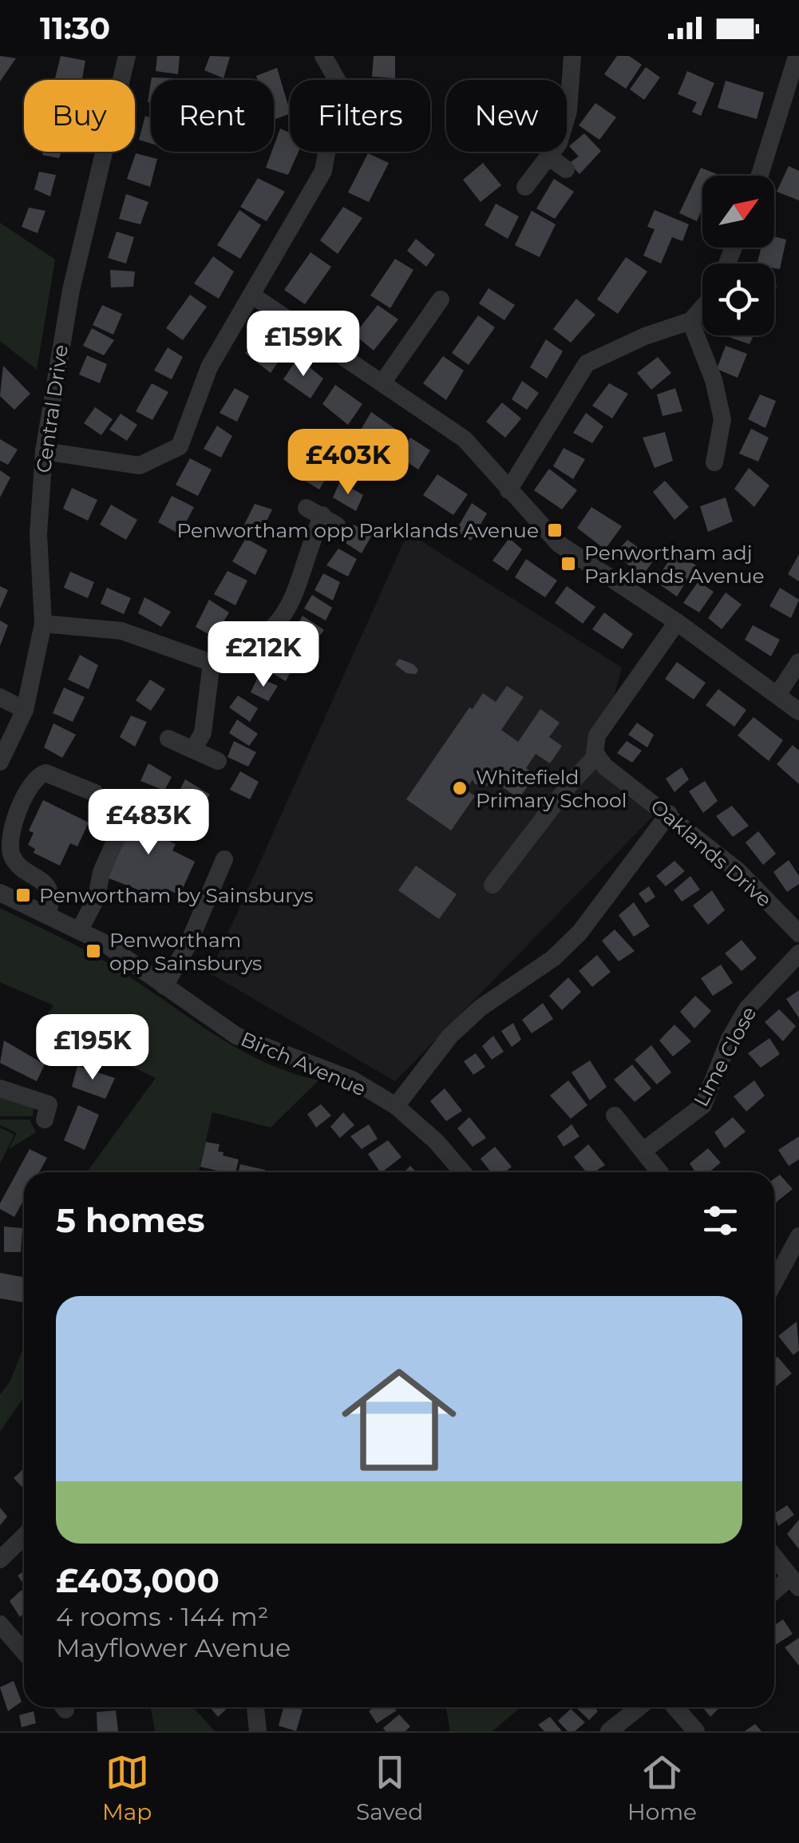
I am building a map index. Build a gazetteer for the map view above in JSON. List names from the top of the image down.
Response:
{
  "streets": {
    "street": [
      "Central Drive",
      "Oaklands Drive",
      "Lime Close",
      "Birch Avenue"
    ]
  },
  "places": {
    "transit": [
      "Penwortham opp Parklands Avenue",
      "Penwortham adj Parklands Avenue",
      "Penwortham by Sainsburys",
      "Penwortham opp Sainsburys"
    ],
    "other": ["Whitefield Primary School"]
  },
  "north": "top right",
  "page": {
    "status": "11:30",
    "chip": [
      "Buy",
      "Rent",
      "Filters",
      "New"
    ],
    "price": [
      "£159K",
      "£403K",
      "£212K",
      "£483K",
      "£195K"
    ],
    "heading": "5 homes",
    "list": [
      {
        "name": "£403,000",
        "note": "4 rooms · 144 m² · Mayflower Avenue"
      }
    ],
    "tabs": ["Map", "Saved", "Home"]
  }
}
